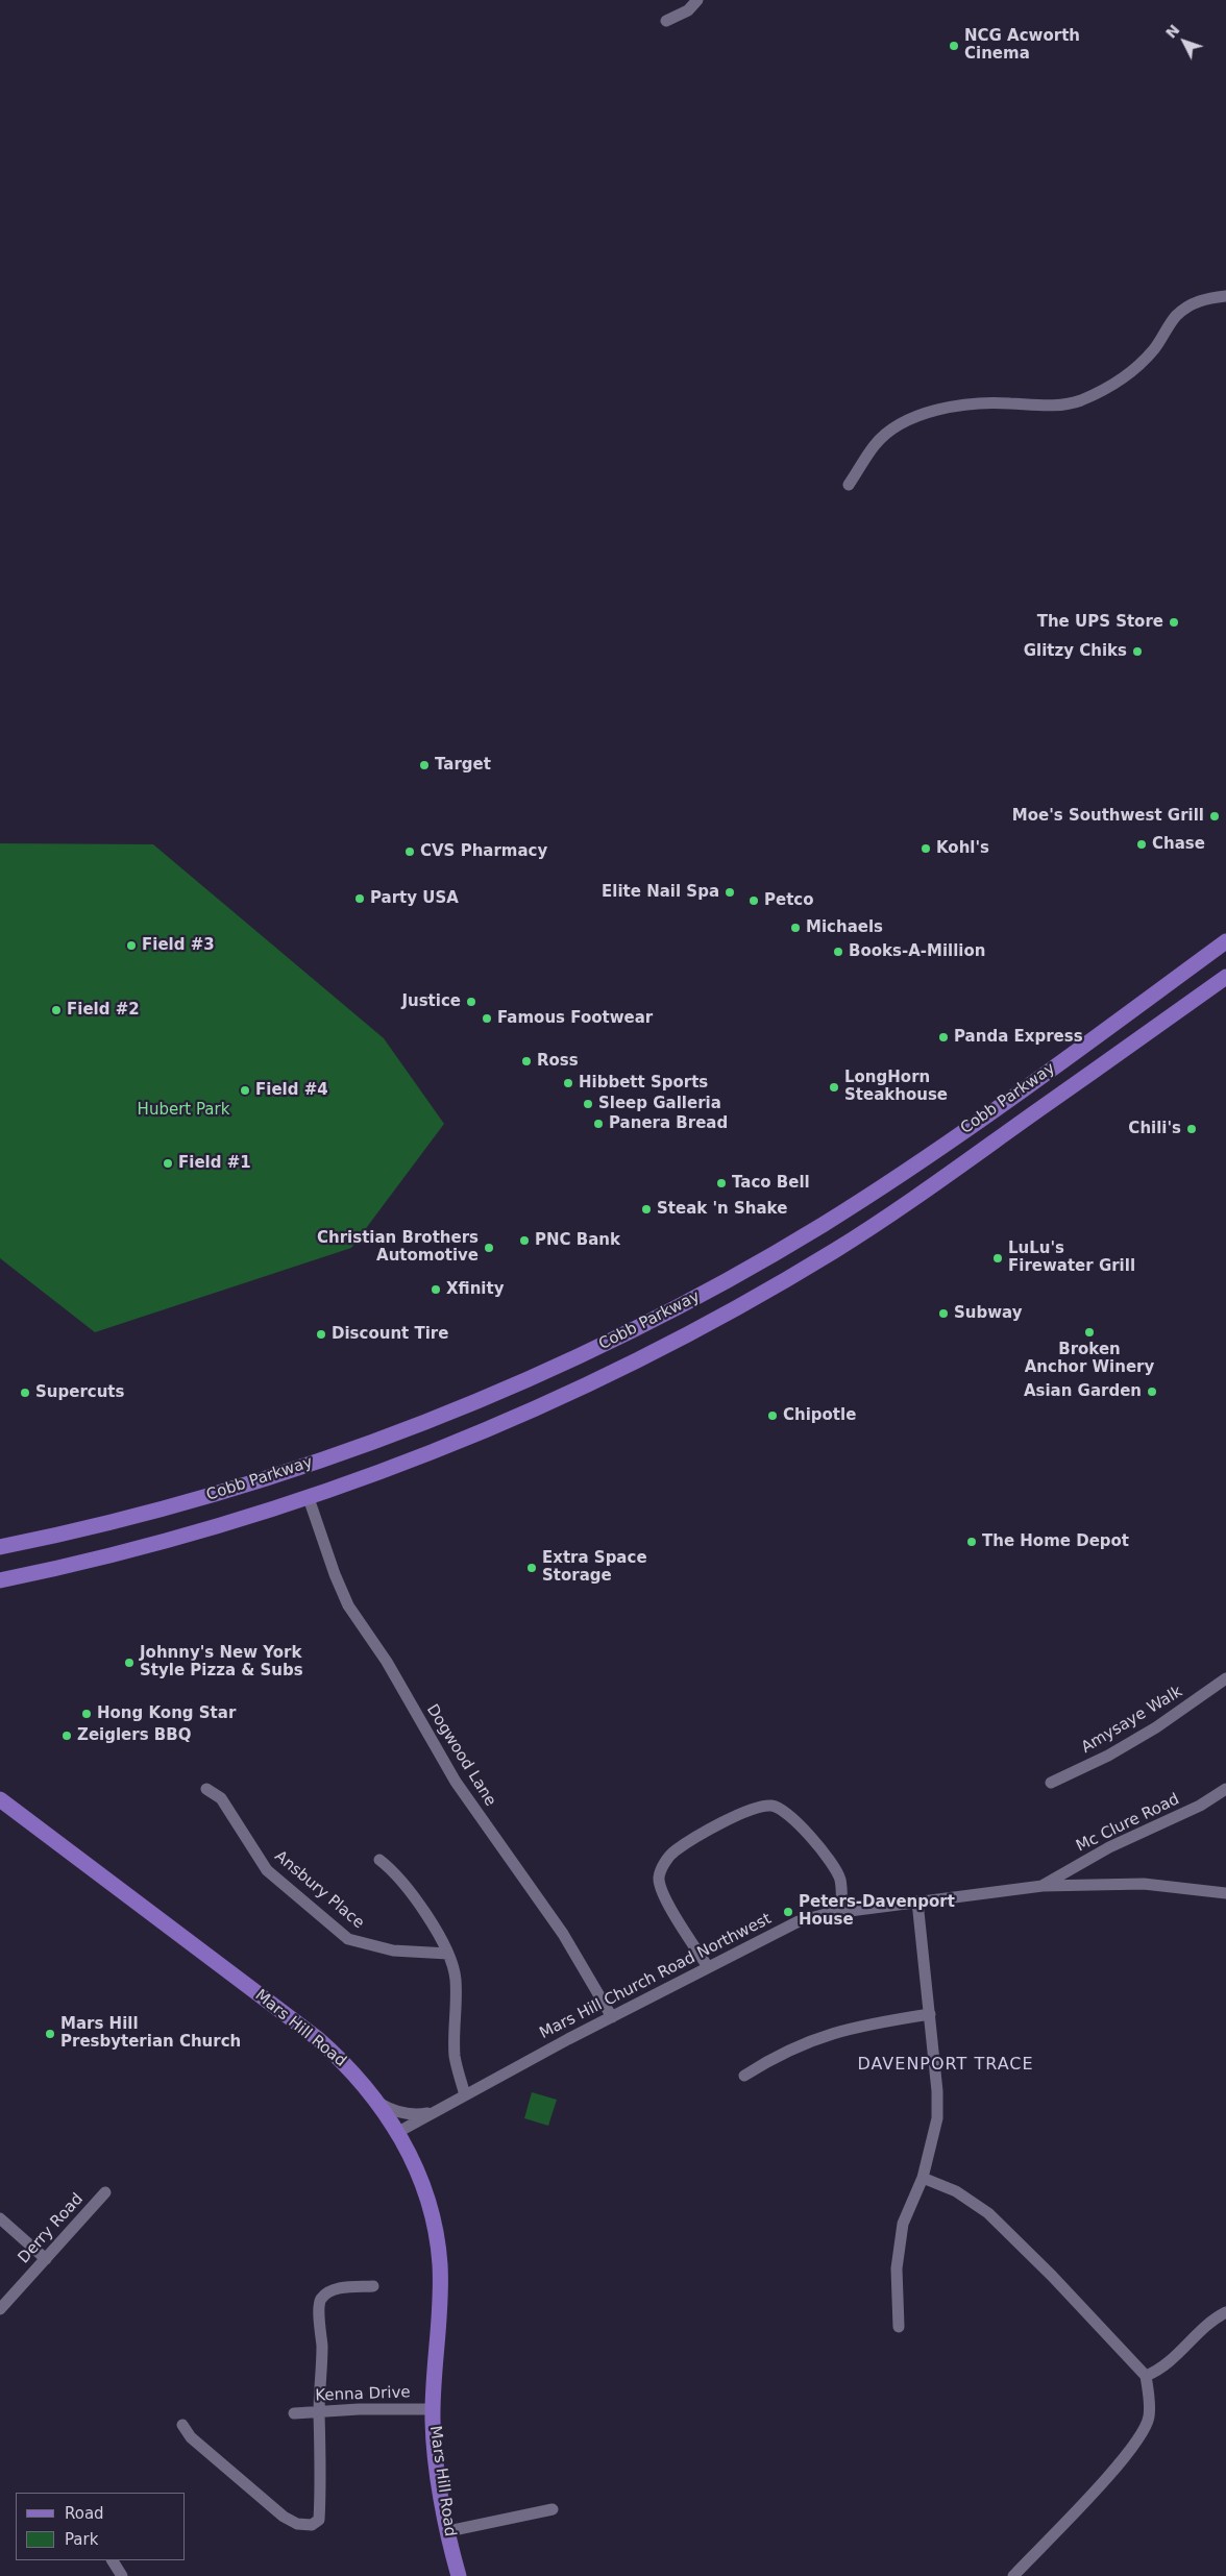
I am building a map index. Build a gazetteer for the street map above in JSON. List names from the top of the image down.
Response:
{
  "streets": {
    "main road": ["Cobb Parkway", "Mars Hill Road"],
    "street": [
      "Amysaye Walk",
      "Dogwood Lane",
      "Mc Clure Road",
      "Ansbury Place",
      "Mars Hill Church Road Northwest",
      "Derry Road",
      "Kenna Drive"
    ]
  },
  "crossings": [
    ["Cobb Parkway", "Dogwood Lane"],
    ["Dogwood Lane", "Mars Hill Church Road Northwest"],
    ["Mc Clure Road", "Mars Hill Church Road Northwest"],
    ["Mars Hill Church Road Northwest", "Mars Hill Road"],
    ["Mars Hill Road", "Kenna Drive"]
  ],
  "districts": ["DAVENPORT TRACE"],
  "parks": ["Hubert Park"],
  "places": [
    "NCG Acworth Cinema",
    "The UPS Store",
    "Glitzy Chiks",
    "Target",
    "Moe's Southwest Grill",
    "Chase",
    "Kohl's",
    "CVS Pharmacy",
    "Elite Nail Spa",
    "Party USA",
    "Petco",
    "Michaels",
    "Field #3",
    "Books-A-Million",
    "Justice",
    "Field #2",
    "Famous Footwear",
    "Panda Express",
    "Ross",
    "Hibbett Sports",
    "LongHorn Steakhouse",
    "Field #4",
    "Sleep Galleria",
    "Panera Bread",
    "Chili's",
    "Field #1",
    "Taco Bell",
    "Steak 'n Shake",
    "PNC Bank",
    "Christian Brothers Automotive",
    "LuLu's Firewater Grill",
    "Xfinity",
    "Subway",
    "Broken Anchor Winery",
    "Discount Tire",
    "Asian Garden",
    "Supercuts",
    "Chipotle",
    "The Home Depot",
    "Extra Space Storage",
    "Johnny's New York Style Pizza & Subs",
    "Hong Kong Star",
    "Zeiglers BBQ",
    "Peters-Davenport House",
    "Mars Hill Presbyterian Church"
  ],
  "legend": ["Road", "Park"],
  "north": "top left"
}
